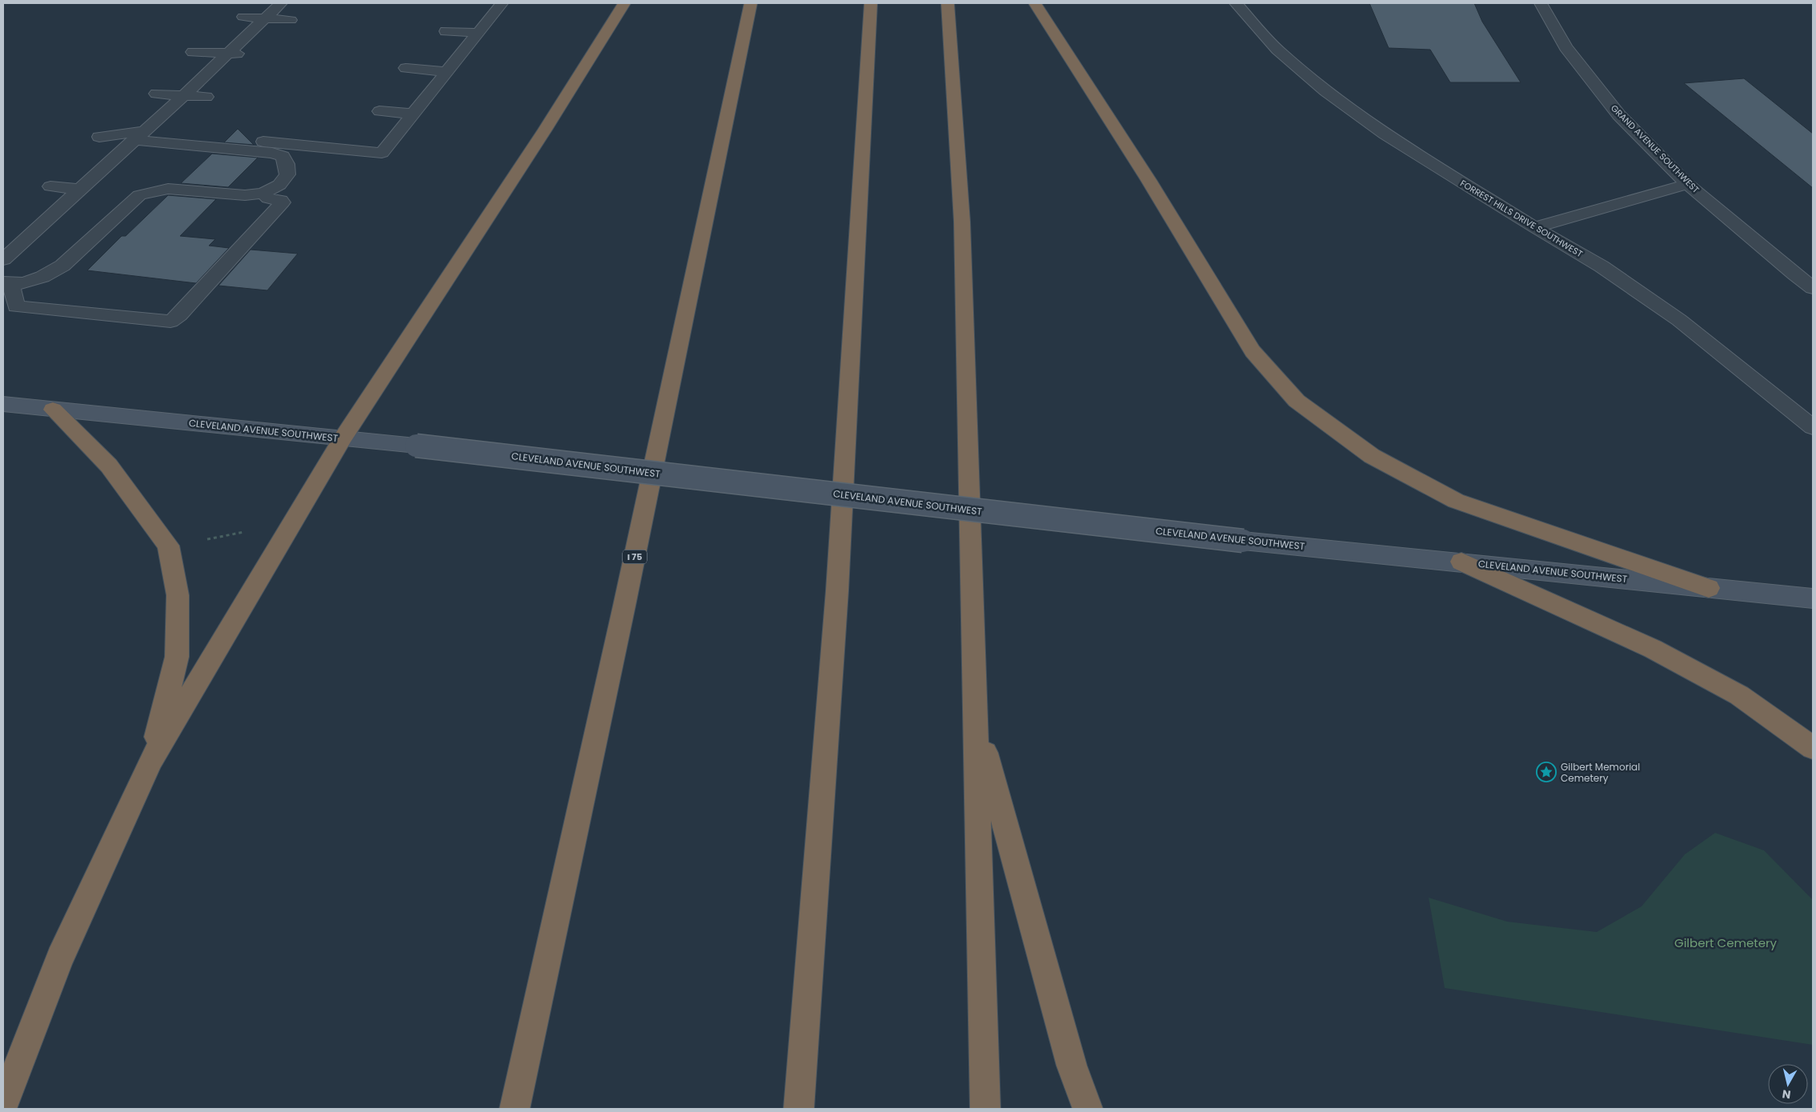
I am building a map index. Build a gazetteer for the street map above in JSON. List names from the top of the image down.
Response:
{
  "streets": {
    "highway": ["I 75"],
    "main road": ["CLEVELAND AVENUE SOUTHWEST"],
    "street": ["GRAND AVENUE SOUTHWEST", "FORREST HILLS DRIVE SOUTHWEST"]
  },
  "parks": ["Gilbert Cemetery"],
  "places": {
    "place": ["Gilbert Memorial Cemetery"]
  },
  "north": "bottom"
}
